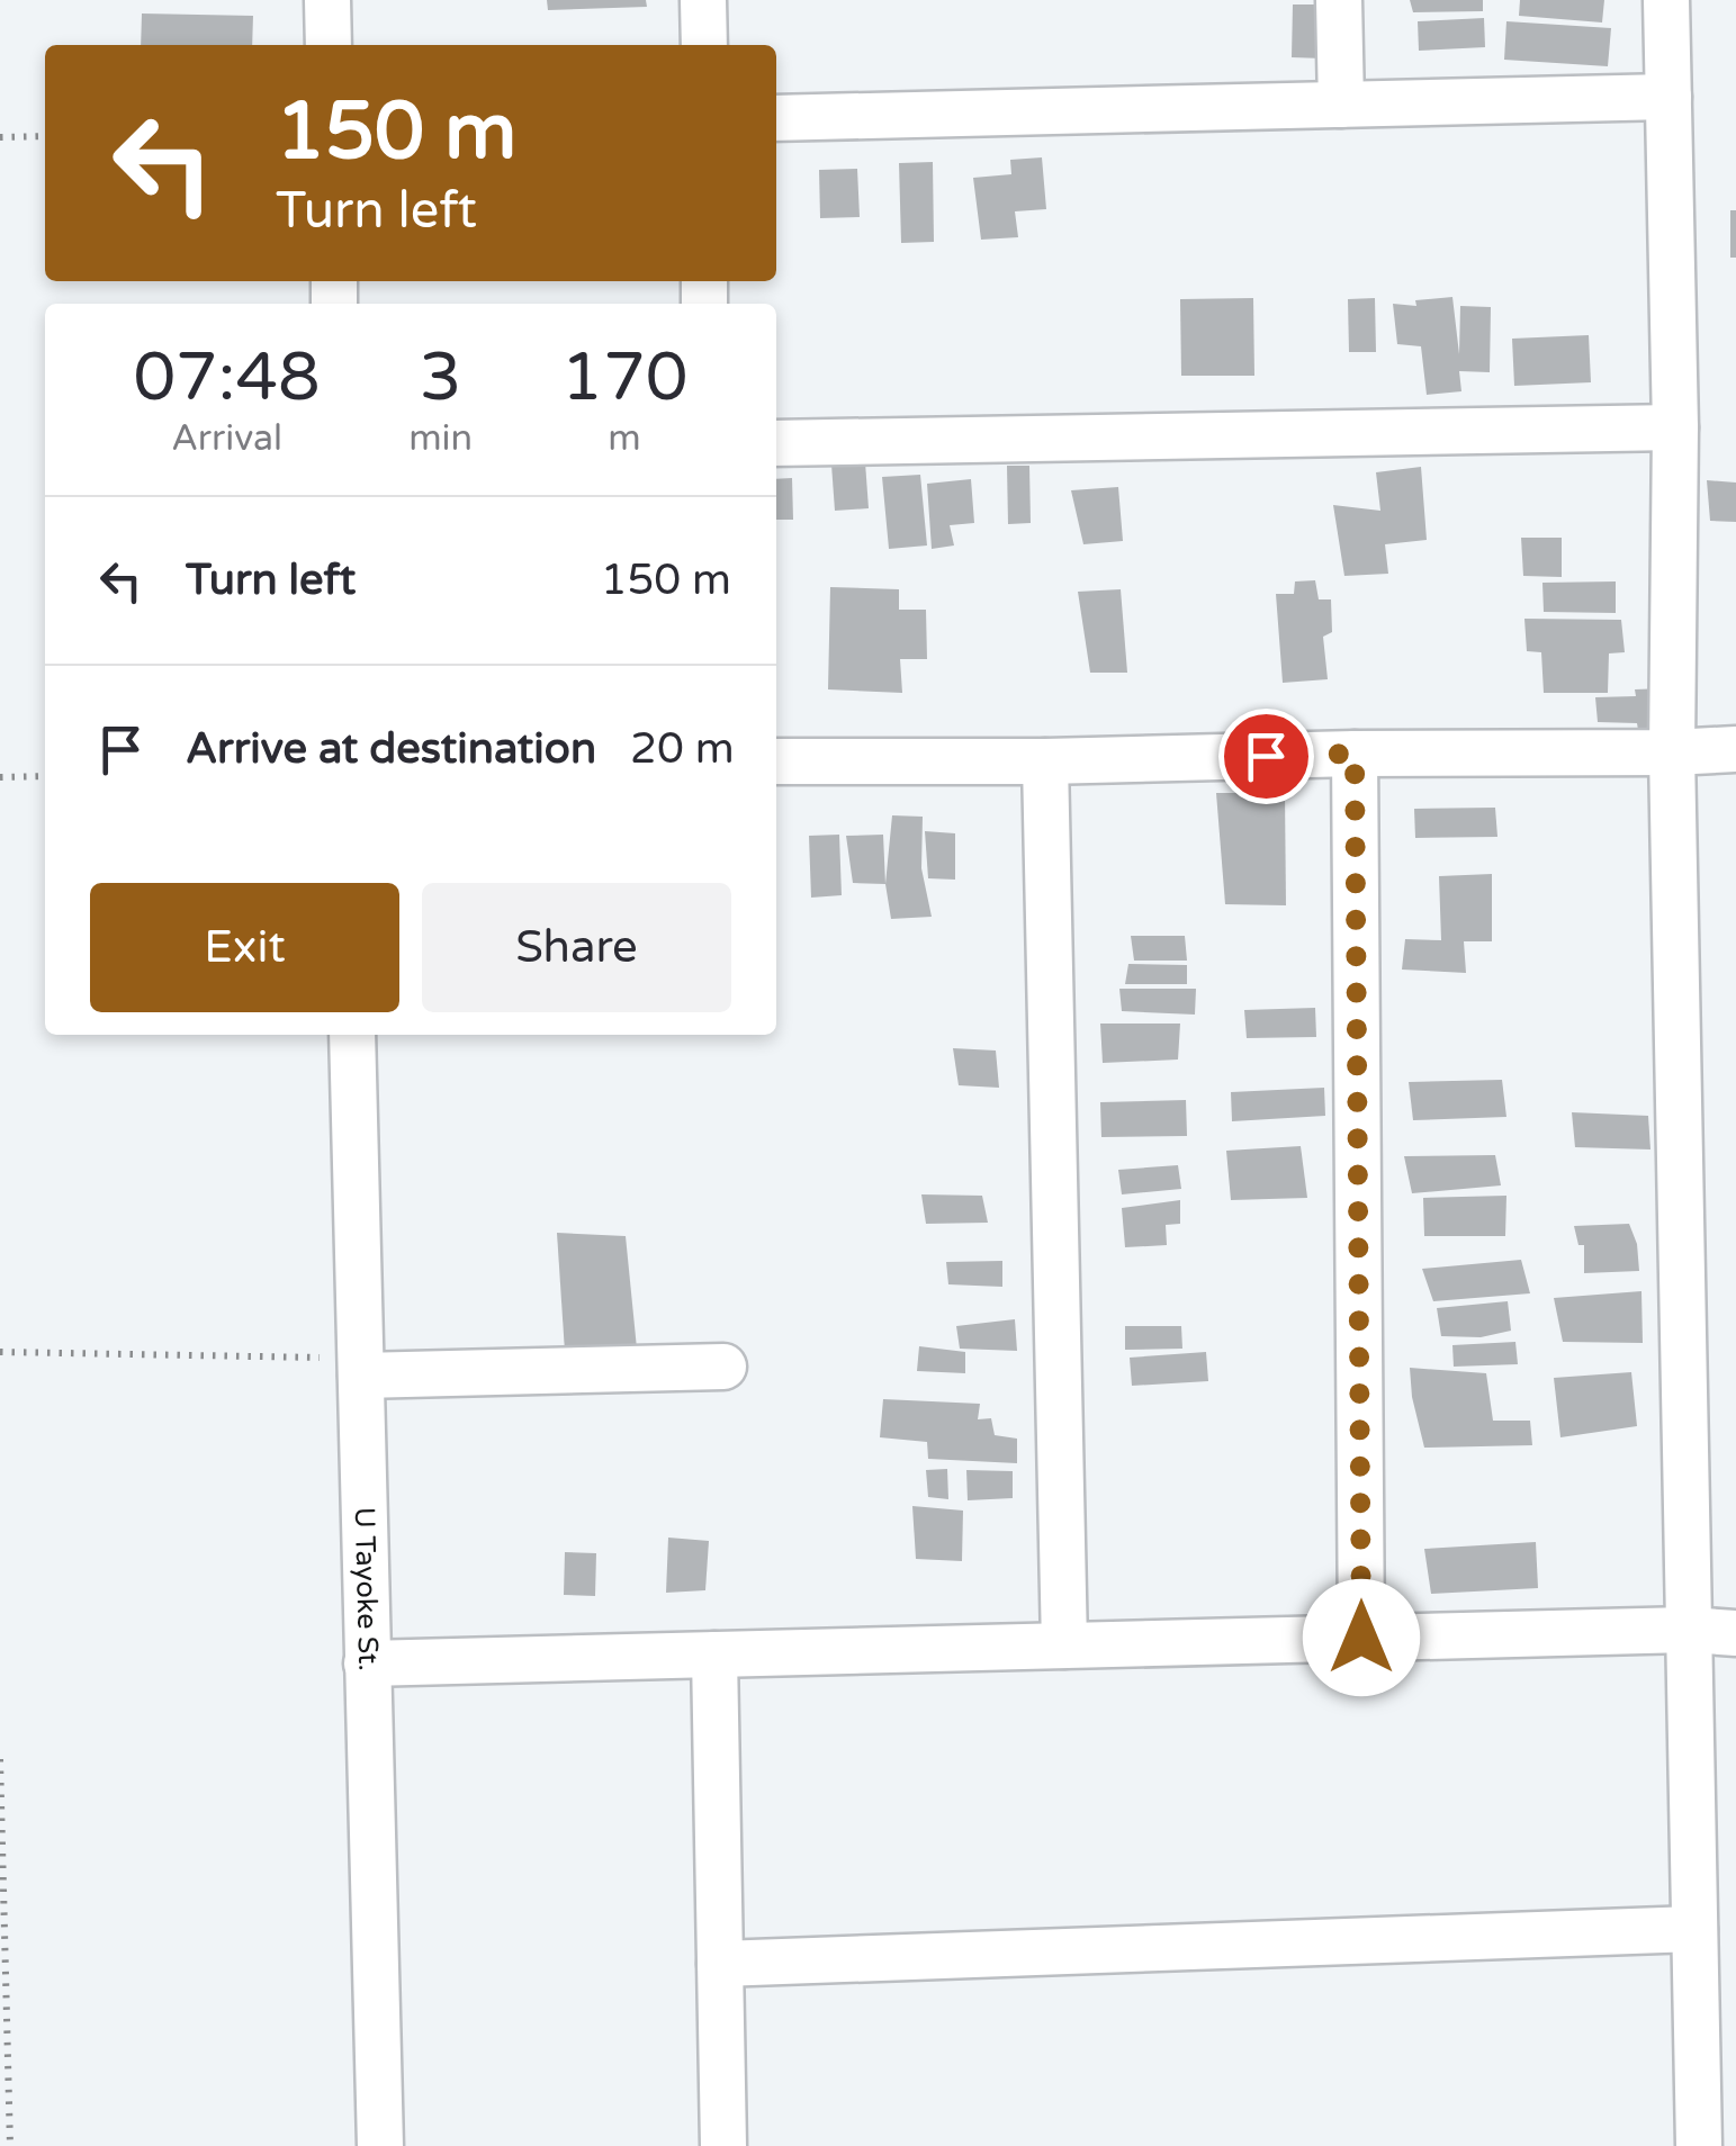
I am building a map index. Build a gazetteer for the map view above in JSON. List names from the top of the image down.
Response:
{
  "streets": {
    "street": ["U Tayoke St."]
  },
  "page": {
    "turn": ["150 m", "Turn left"],
    "eta": [
      "07:48",
      "Arrival",
      "3",
      "min",
      "170",
      "m"
    ],
    "list": [
      {
        "name": "Turn left",
        "value": "150 m"
      },
      {
        "name": "Arrive at destination",
        "value": "20 m"
      }
    ],
    "buttons": ["Exit", "Share"]
  }
}
